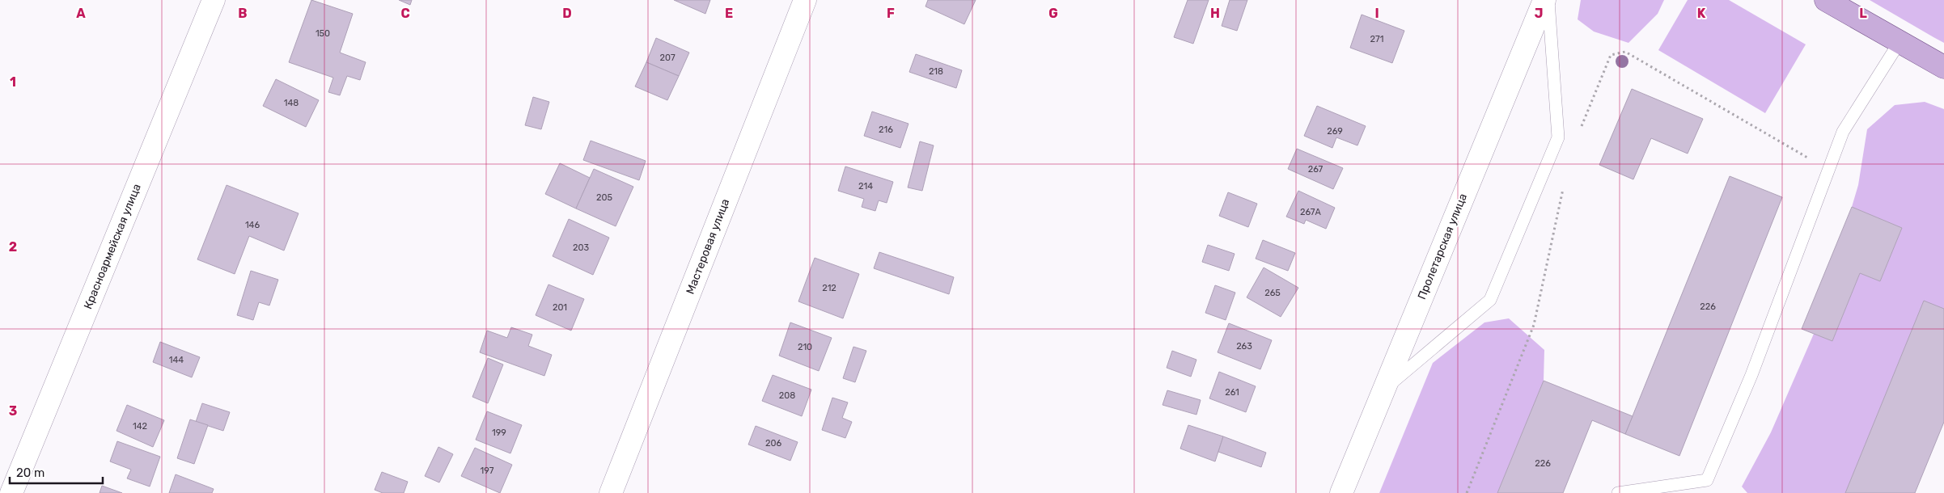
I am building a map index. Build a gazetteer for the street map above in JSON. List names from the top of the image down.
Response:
{
  "streets": {
    "street": ["Красноармейская улица", "Мастеровая улица", "Пролетарская улица"]
  },
  "house_numbers": [
    "150",
    "271",
    "207",
    "218",
    "148",
    "216",
    "269",
    "267",
    "214",
    "205",
    "267А",
    "146",
    "203",
    "212",
    "265",
    "226",
    "201",
    "263",
    "210",
    "144",
    "261",
    "208",
    "142",
    "199",
    "206",
    "226",
    "197"
  ],
  "scale_bar": "20 m",
  "grid": {
    "columns": [
      "A",
      "B",
      "C",
      "D",
      "E",
      "F",
      "G",
      "H",
      "I",
      "J",
      "K",
      "L"
    ],
    "rows": ["1", "2", "3"]
  }
}
